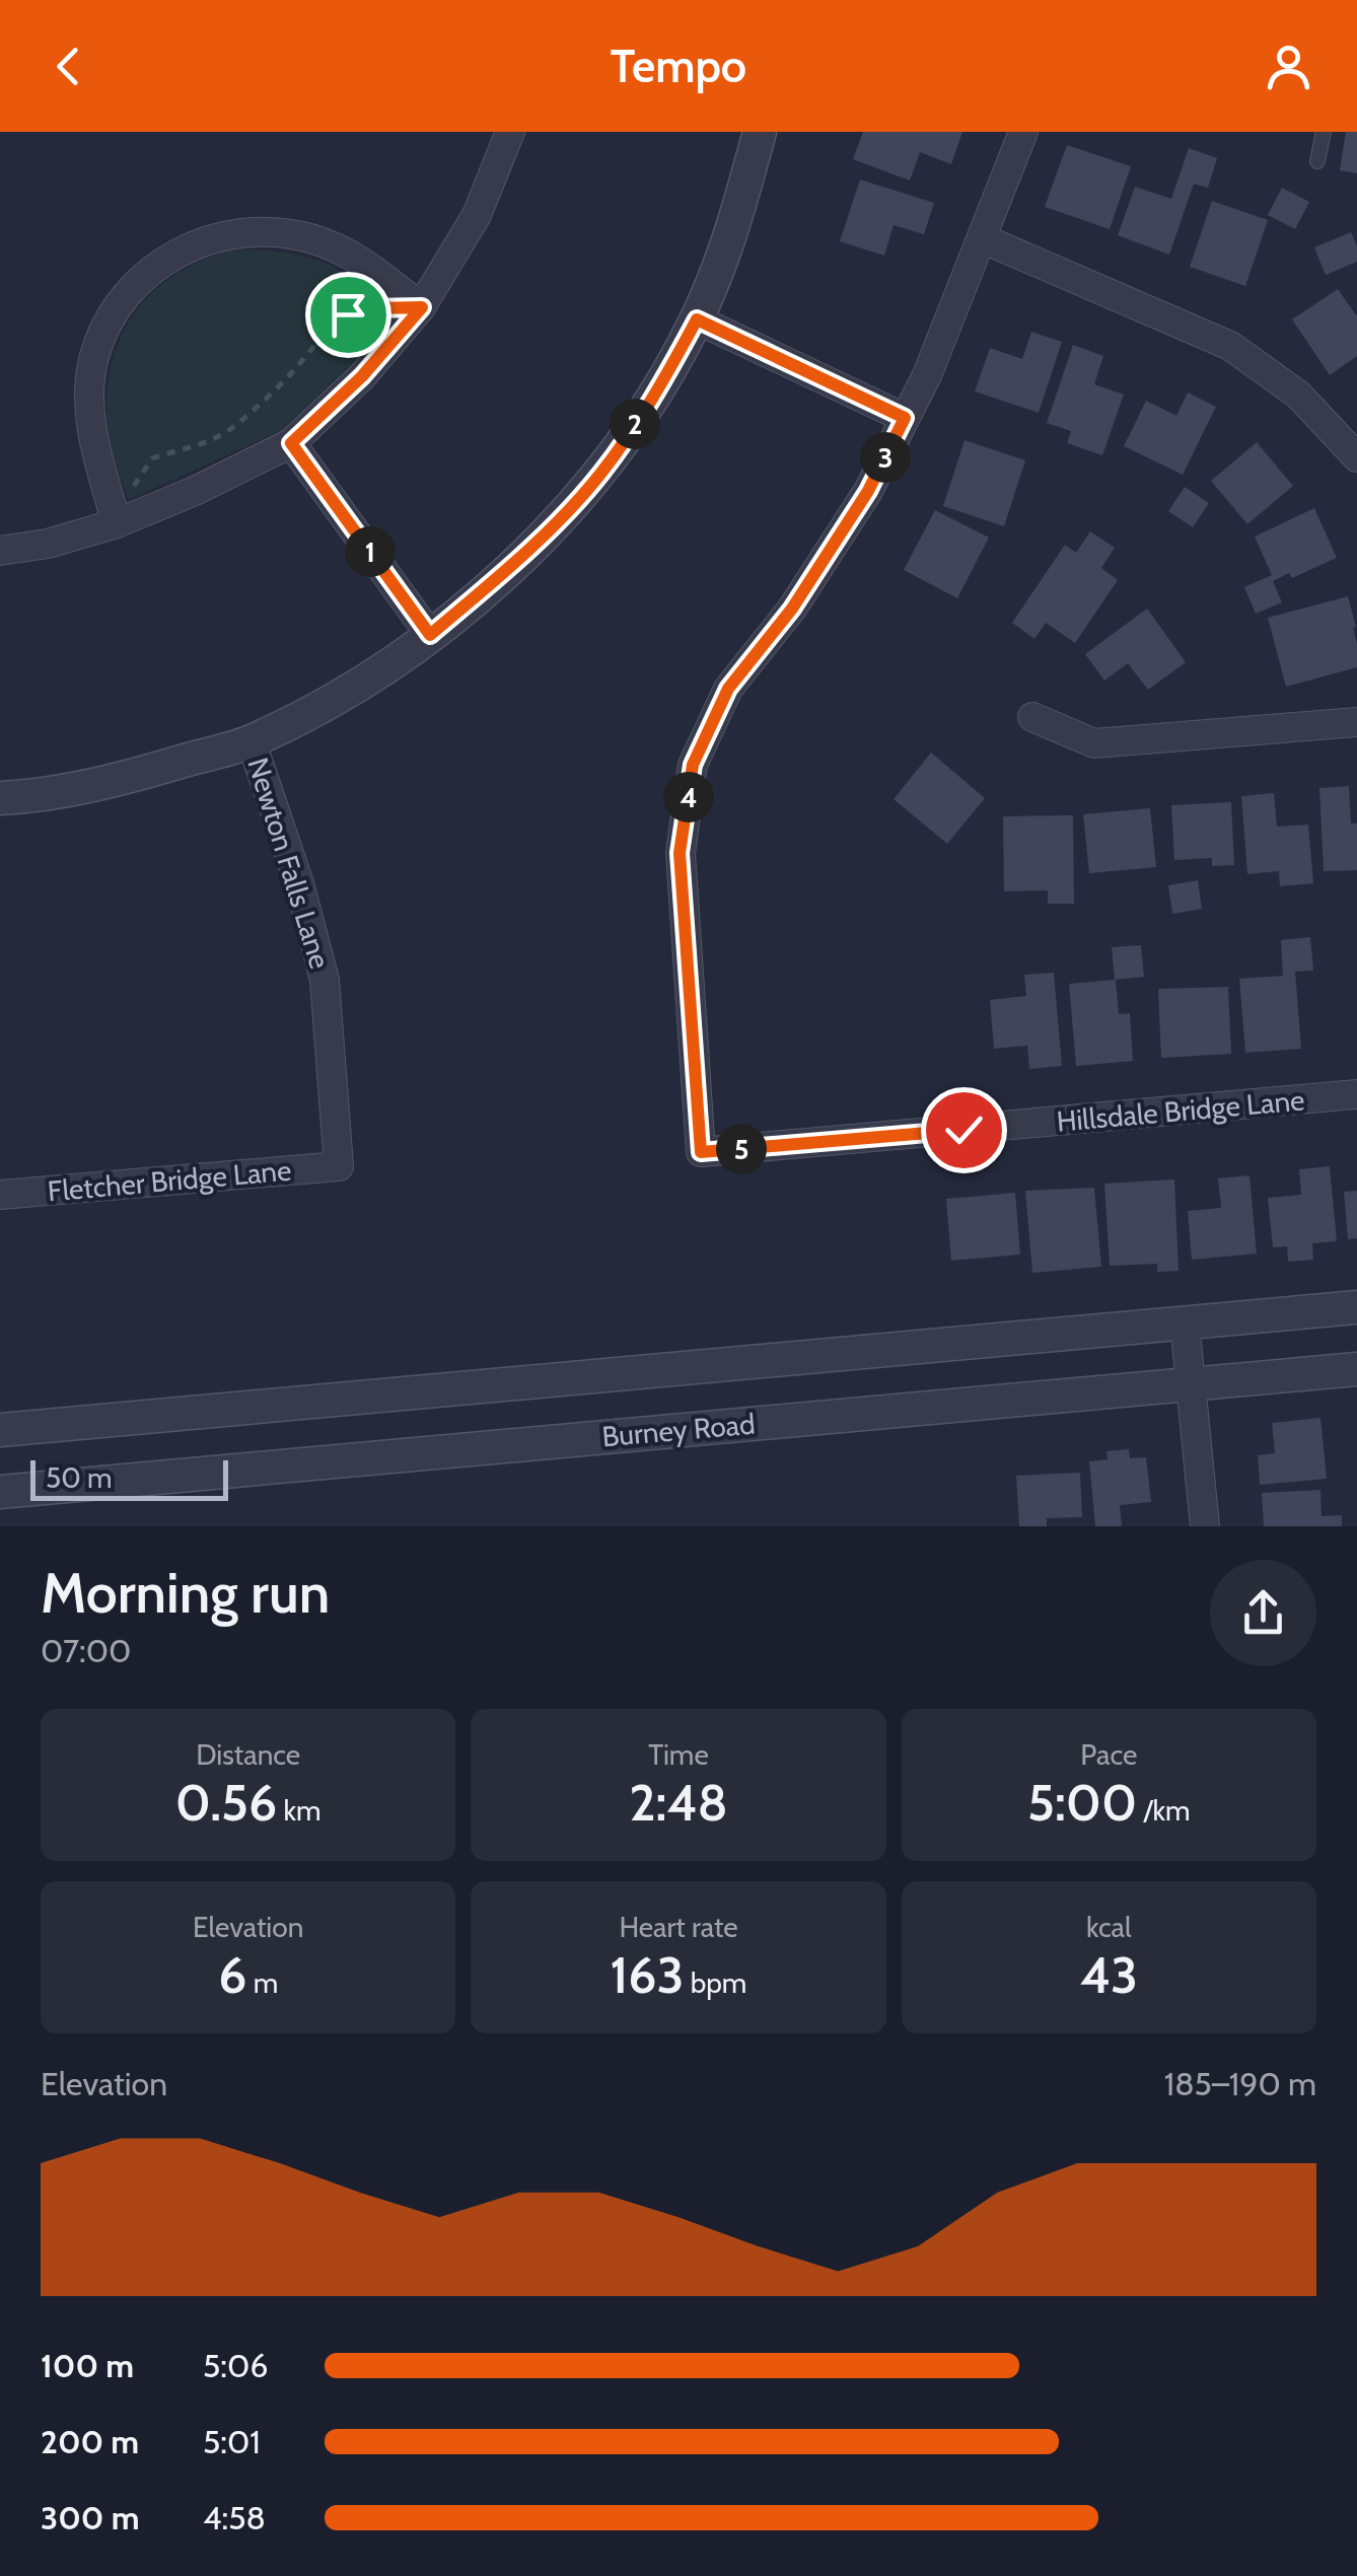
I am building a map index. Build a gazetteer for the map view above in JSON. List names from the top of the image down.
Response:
{
  "streets": {
    "street": [
      "Newton Falls Lane",
      "Hillsdale Bridge Lane",
      "Fletcher Bridge Lane",
      "Burney Road"
    ]
  },
  "crossings": [
    ["Newton Falls Lane", "Fletcher Bridge Lane"]
  ],
  "scale_bar": "50 m",
  "page": {
    "header": "Tempo",
    "pins": [
      "2",
      "3",
      "1",
      "4",
      "5"
    ],
    "scale": "50 m",
    "heading": ["Morning run", "07:00"],
    "stats": [
      ["Distance", "0.56 km"],
      ["Time", "2:48"],
      ["Pace", "5:00 /km"],
      ["Elevation", "6 m"],
      ["Heart rate", "163 bpm"],
      ["kcal", "43"]
    ],
    "chart": ["Elevation", "185–190 m"],
    "list": [
      {
        "name": "100 m",
        "note": "5:06"
      },
      {
        "name": "200 m",
        "note": "5:01"
      },
      {
        "name": "300 m",
        "note": "4:58"
      }
    ]
  }
}
